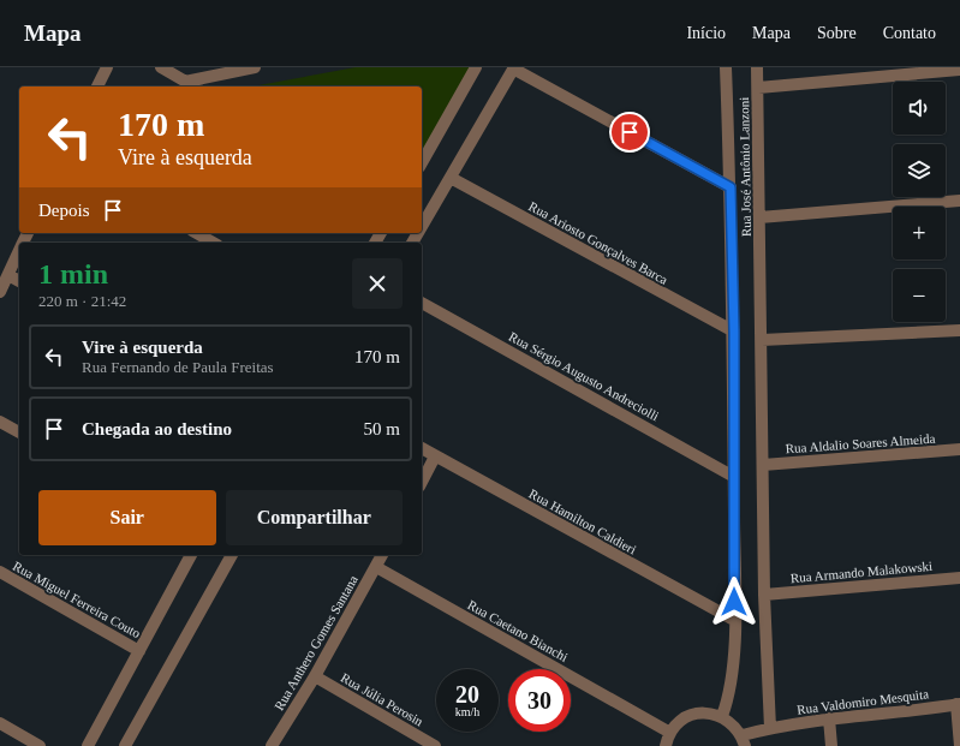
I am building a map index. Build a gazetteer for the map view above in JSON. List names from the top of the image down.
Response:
{
  "streets": {
    "street": [
      "Rua José Antônio Lanzoni",
      "Rua Ariosto Gonçalves Barca",
      "Rua Sérgio Augusto Andreciolli",
      "Rua Aldalio Soares Almeida",
      "Rua Hamilton Caldieri",
      "Rua Armando Malakowski",
      "Rua Miguel Ferreira Couto",
      "Rua Caetano Bianchi",
      "Rua Anthero Gomes Santana",
      "Rua Júlia Perosin",
      "Rua Valdomiro Mesquita"
    ]
  },
  "crossings": [
    ["Rua José Antônio Lanzoni", "Rua Ariosto Gonçalves Barca"],
    ["Rua José Antônio Lanzoni", "Rua Sérgio Augusto Andreciolli"],
    ["Rua José Antônio Lanzoni", "Rua Aldalio Soares Almeida"],
    ["Rua José Antônio Lanzoni", "Rua Hamilton Caldieri"],
    ["Rua José Antônio Lanzoni", "Rua Armando Malakowski"],
    ["Rua José Antônio Lanzoni", "Rua Valdomiro Mesquita"],
    ["Rua Caetano Bianchi", "Rua Anthero Gomes Santana"],
    ["Rua Anthero Gomes Santana", "Rua Júlia Perosin"]
  ],
  "page": {
    "header": "Mapa",
    "nav": [
      "Início",
      "Mapa",
      "Sobre",
      "Contato"
    ],
    "map_buttons": ["+", "−"],
    "turn": ["170 m", "Vire à esquerda"],
    "then": "Depois",
    "heading": ["1 min", "220 m · 21:42"],
    "list": [
      {
        "name": "Vire à esquerda",
        "note": "Rua Fernando de Paula Freitas",
        "value": "170 m"
      },
      {
        "name": "Chegada ao destino",
        "value": "50 m"
      }
    ],
    "buttons": ["Sair", "Compartilhar"],
    "speed": "20 km/h",
    "limit": "30"
  }
}
